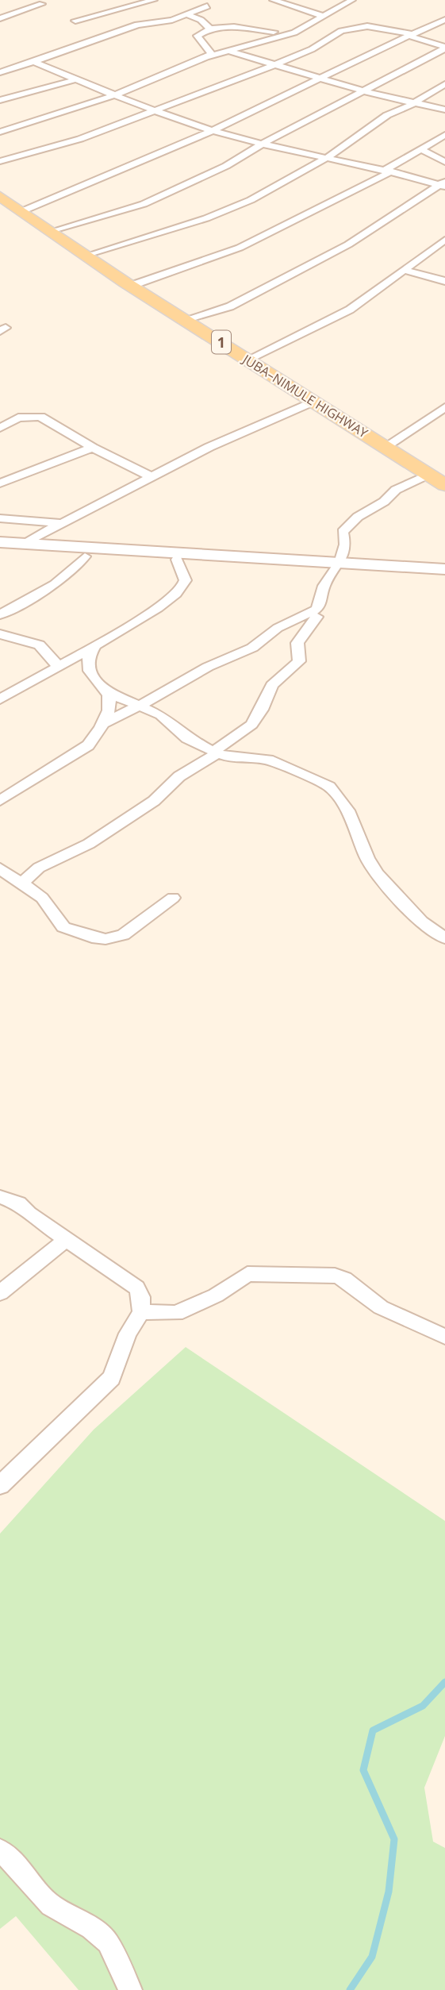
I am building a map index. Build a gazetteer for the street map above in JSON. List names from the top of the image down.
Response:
{
  "streets": {
    "main road": ["1", "JUBA–NIMULE HIGHWAY"]
  }
}
